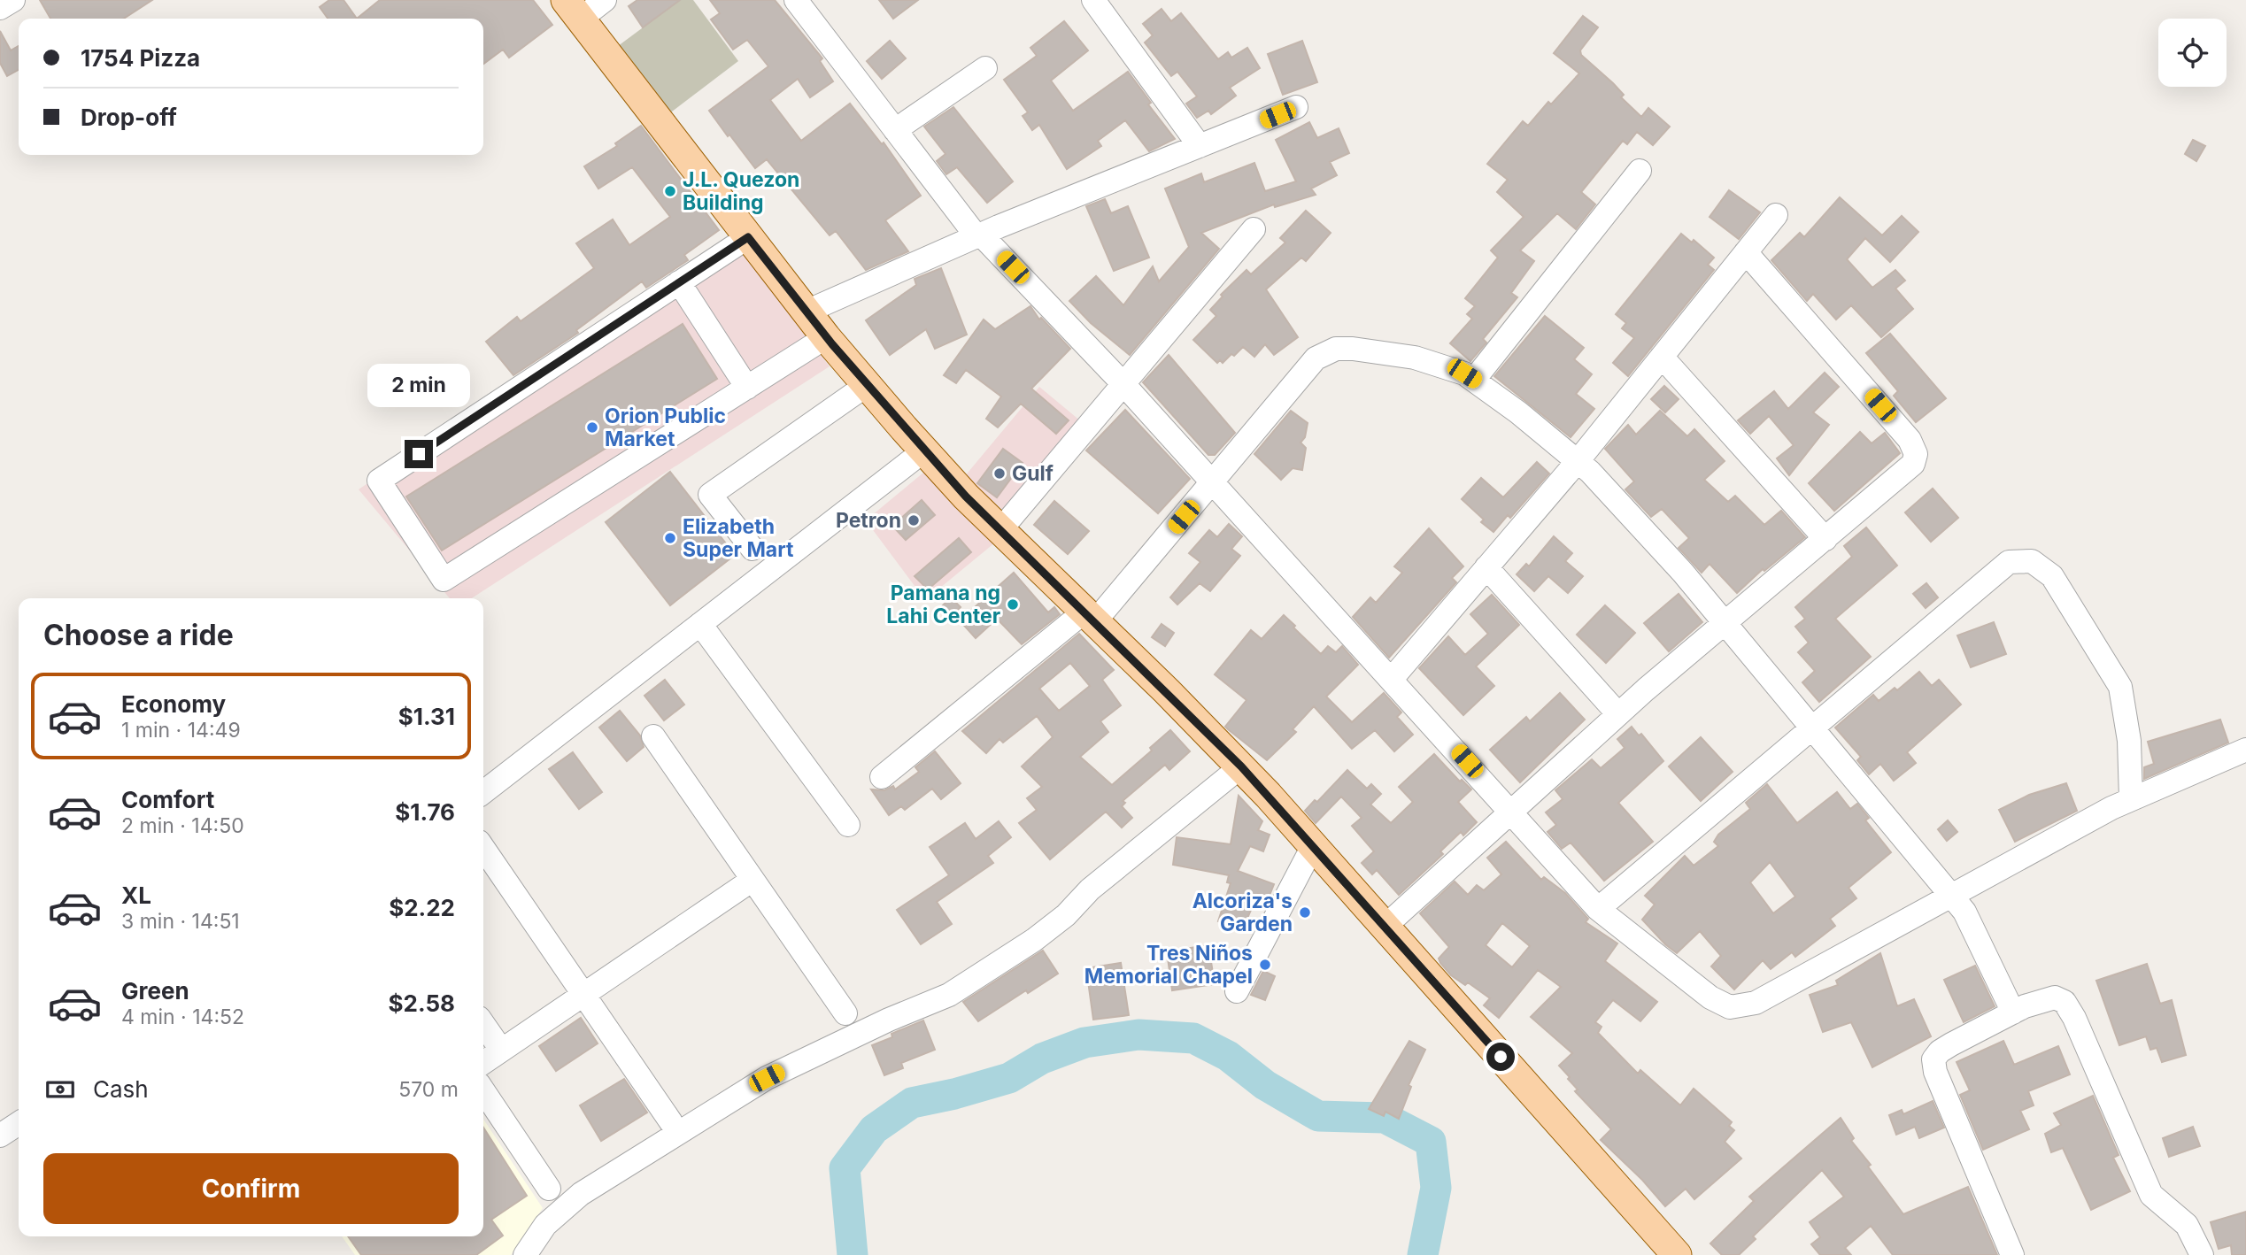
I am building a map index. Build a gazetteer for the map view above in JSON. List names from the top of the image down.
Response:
{
  "places": [
    "J.L. Quezon Building",
    "Orion Public Market",
    "Gulf",
    "Petron",
    "Elizabeth Super Mart",
    "Pamana ng Lahi Center",
    "Alcoriza's Garden",
    "Tres Niños Memorial Chapel"
  ],
  "page": {
    "banner": ["1754 Pizza", "Drop-off"],
    "bubble": "2 min",
    "heading": "Choose a ride",
    "list": [
      {
        "name": "Economy",
        "note": "1 min · 14:49",
        "value": "$1.31"
      },
      {
        "name": "Comfort",
        "note": "2 min · 14:50",
        "value": "$1.76"
      },
      {
        "name": "XL",
        "note": "3 min · 14:51",
        "value": "$2.22"
      },
      {
        "name": "Green",
        "note": "4 min · 14:52",
        "value": "$2.58"
      }
    ],
    "pay": ["Cash", "570 m"],
    "buttons": "Confirm"
  }
}
